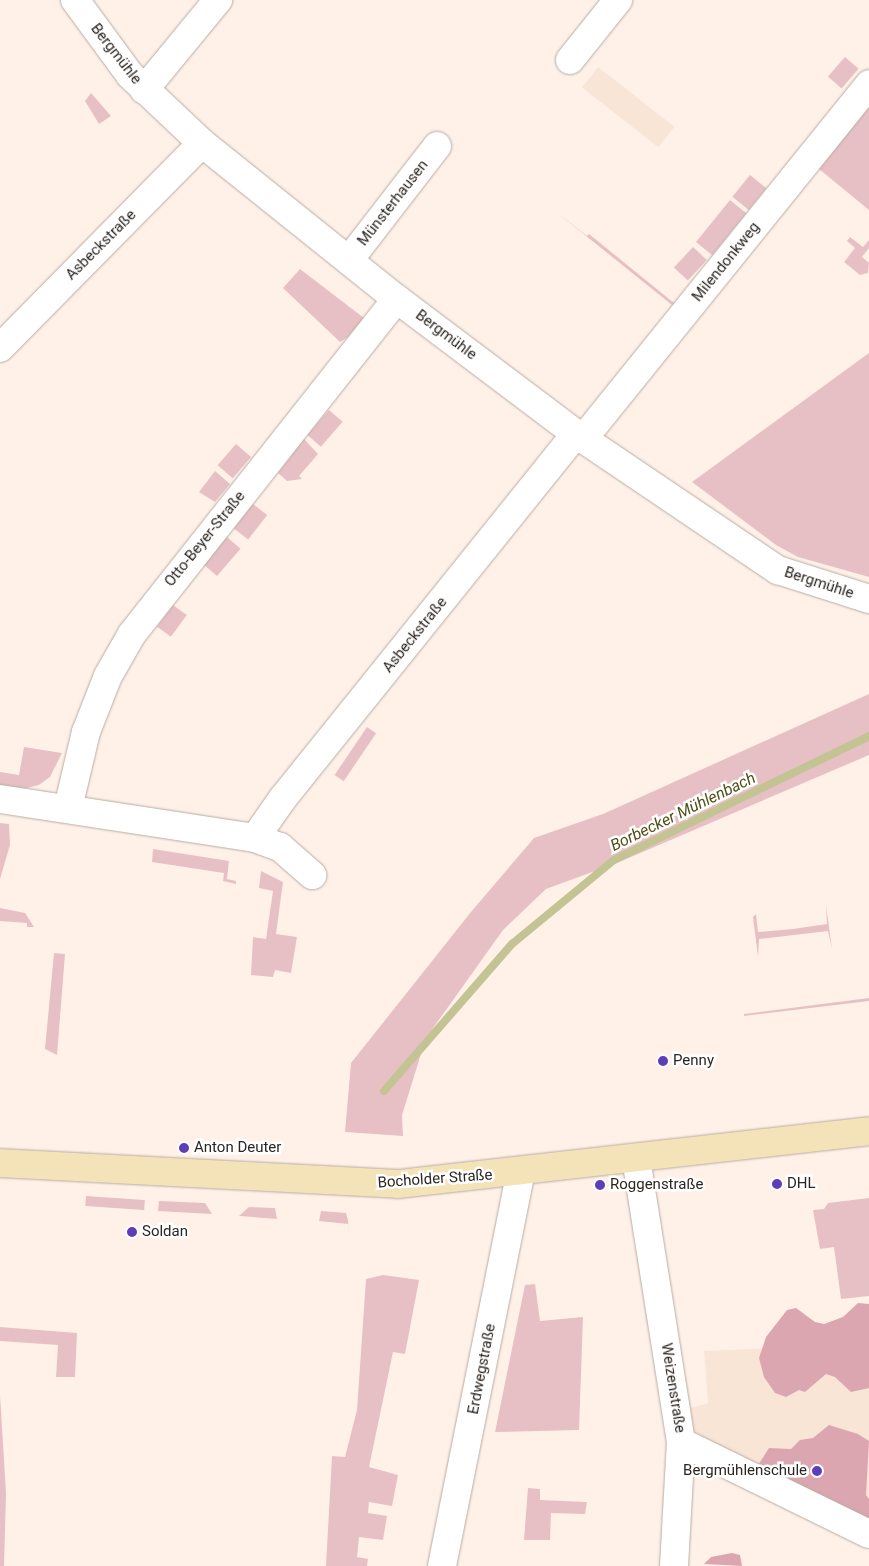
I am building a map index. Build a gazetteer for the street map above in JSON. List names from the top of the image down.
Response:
{
  "streets": {
    "main road": ["Bocholder Straße"],
    "street": [
      "Bergmühle",
      "Münsterhausen",
      "Asbeckstraße",
      "Milendonkweg",
      "Otto-Beyer-Straße",
      "Erdwegstraße",
      "Weizenstraße"
    ]
  },
  "crossings": [
    ["Bergmühle", "Münsterhausen"],
    ["Bergmühle", "Asbeckstraße"],
    ["Bergmühle", "Milendonkweg"],
    ["Bergmühle", "Otto-Beyer-Straße"],
    ["Asbeckstraße", "Milendonkweg"],
    ["Bocholder Straße", "Erdwegstraße"],
    ["Bocholder Straße", "Weizenstraße"]
  ],
  "water": ["Borbecker Mühlenbach"],
  "places": [
    "Penny",
    "Anton Deuter",
    "DHL",
    "Roggenstraße",
    "Soldan",
    "Bergmühlenschule"
  ]
}
